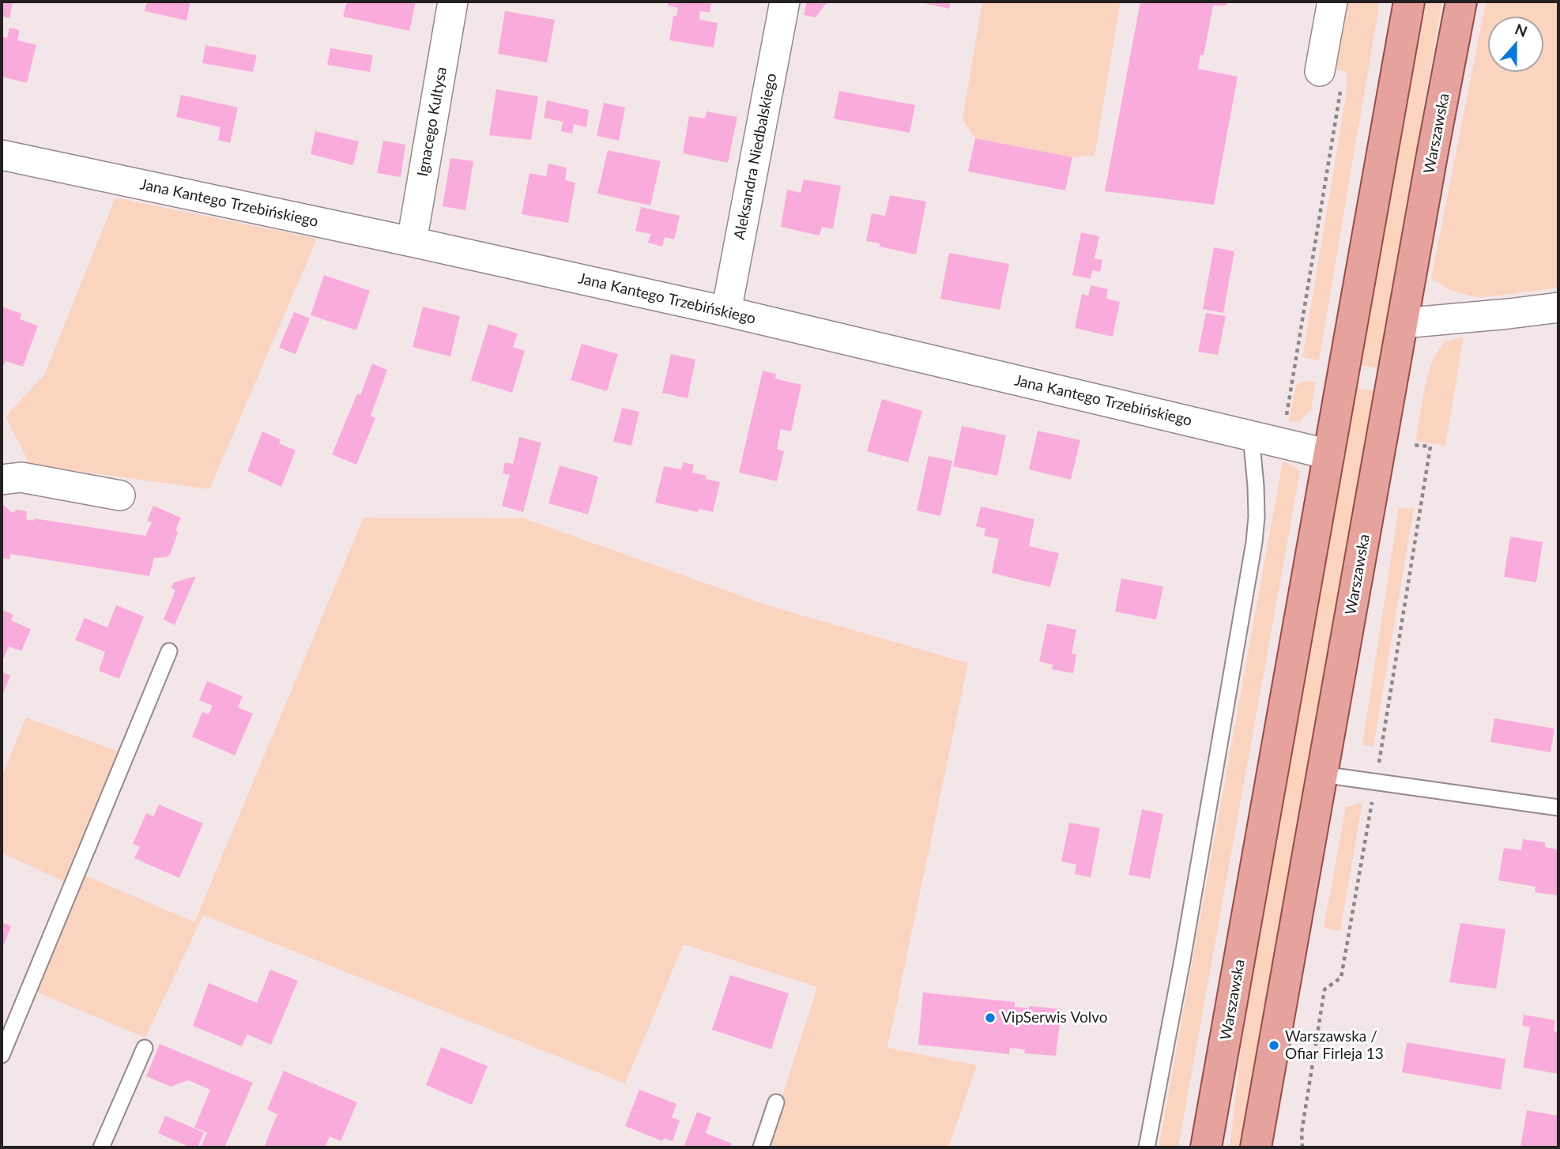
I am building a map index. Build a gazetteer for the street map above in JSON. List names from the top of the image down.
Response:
{
  "streets": {
    "main road": ["Warszawska"],
    "street": ["Ignacego Kultysa", "Aleksandra Niedbalskiego", "Jana Kantego Trzebińskiego"]
  },
  "crossings": [
    ["Ignacego Kultysa", "Jana Kantego Trzebińskiego"],
    ["Warszawska", "Jana Kantego Trzebińskiego"],
    ["Aleksandra Niedbalskiego", "Jana Kantego Trzebińskiego"]
  ],
  "places": ["VipSerwis Volvo", "Warszawska / Ofiar Firleja 13"],
  "north": "top"
}
